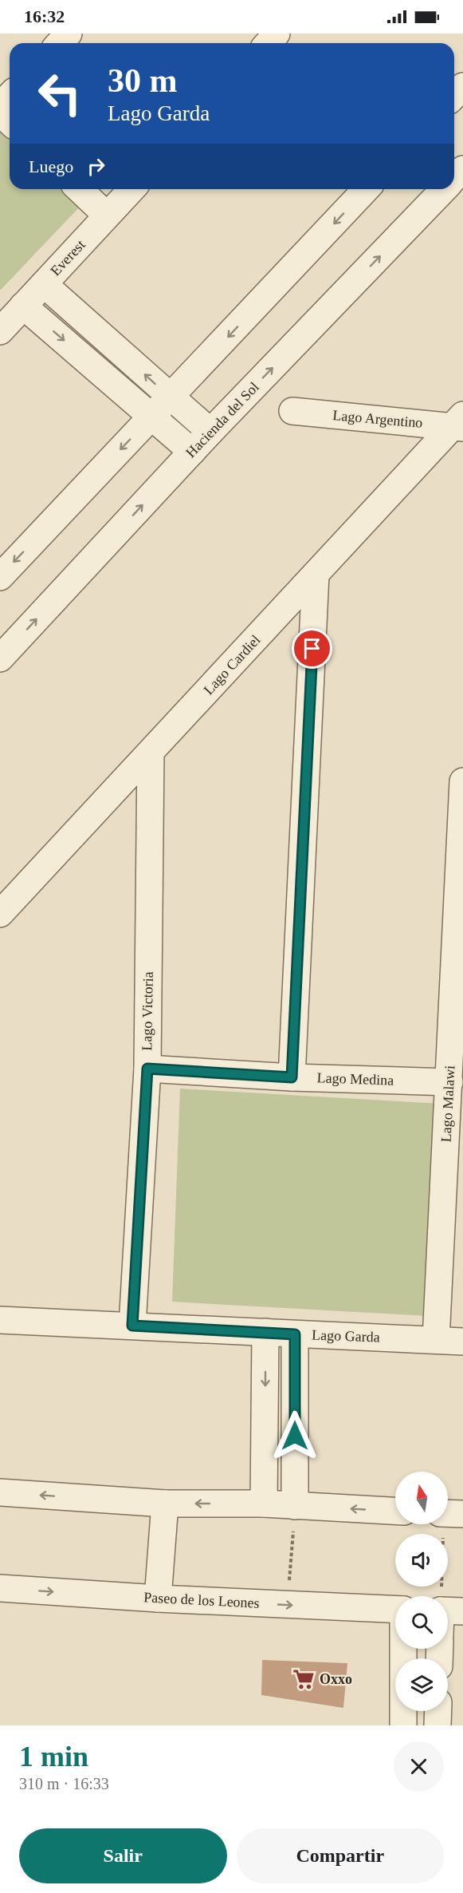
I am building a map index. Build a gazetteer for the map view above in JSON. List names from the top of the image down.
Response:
{
  "streets": {
    "street": [
      "Everest",
      "Lago Argentino",
      "Hacienda del Sol",
      "Lago Cardiel",
      "Lago Victoria",
      "Lago Medina",
      "Lago Malawi",
      "Lago Garda",
      "Paseo de los Leones"
    ]
  },
  "crossings": [
    ["Lago Argentino", "Lago Cardiel"],
    ["Lago Cardiel", "Lago Victoria"],
    ["Lago Victoria", "Lago Medina"],
    ["Lago Victoria", "Lago Garda"],
    ["Lago Medina", "Lago Malawi"],
    ["Lago Malawi", "Lago Garda"]
  ],
  "places": {
    "supermarket": ["Oxxo"]
  },
  "north": "top",
  "page": {
    "status": "16:32",
    "turn": ["30 m", "Lago Garda"],
    "then": "Luego",
    "heading": ["1 min", "310 m · 16:33"],
    "buttons": ["Salir", "Compartir"]
  }
}
